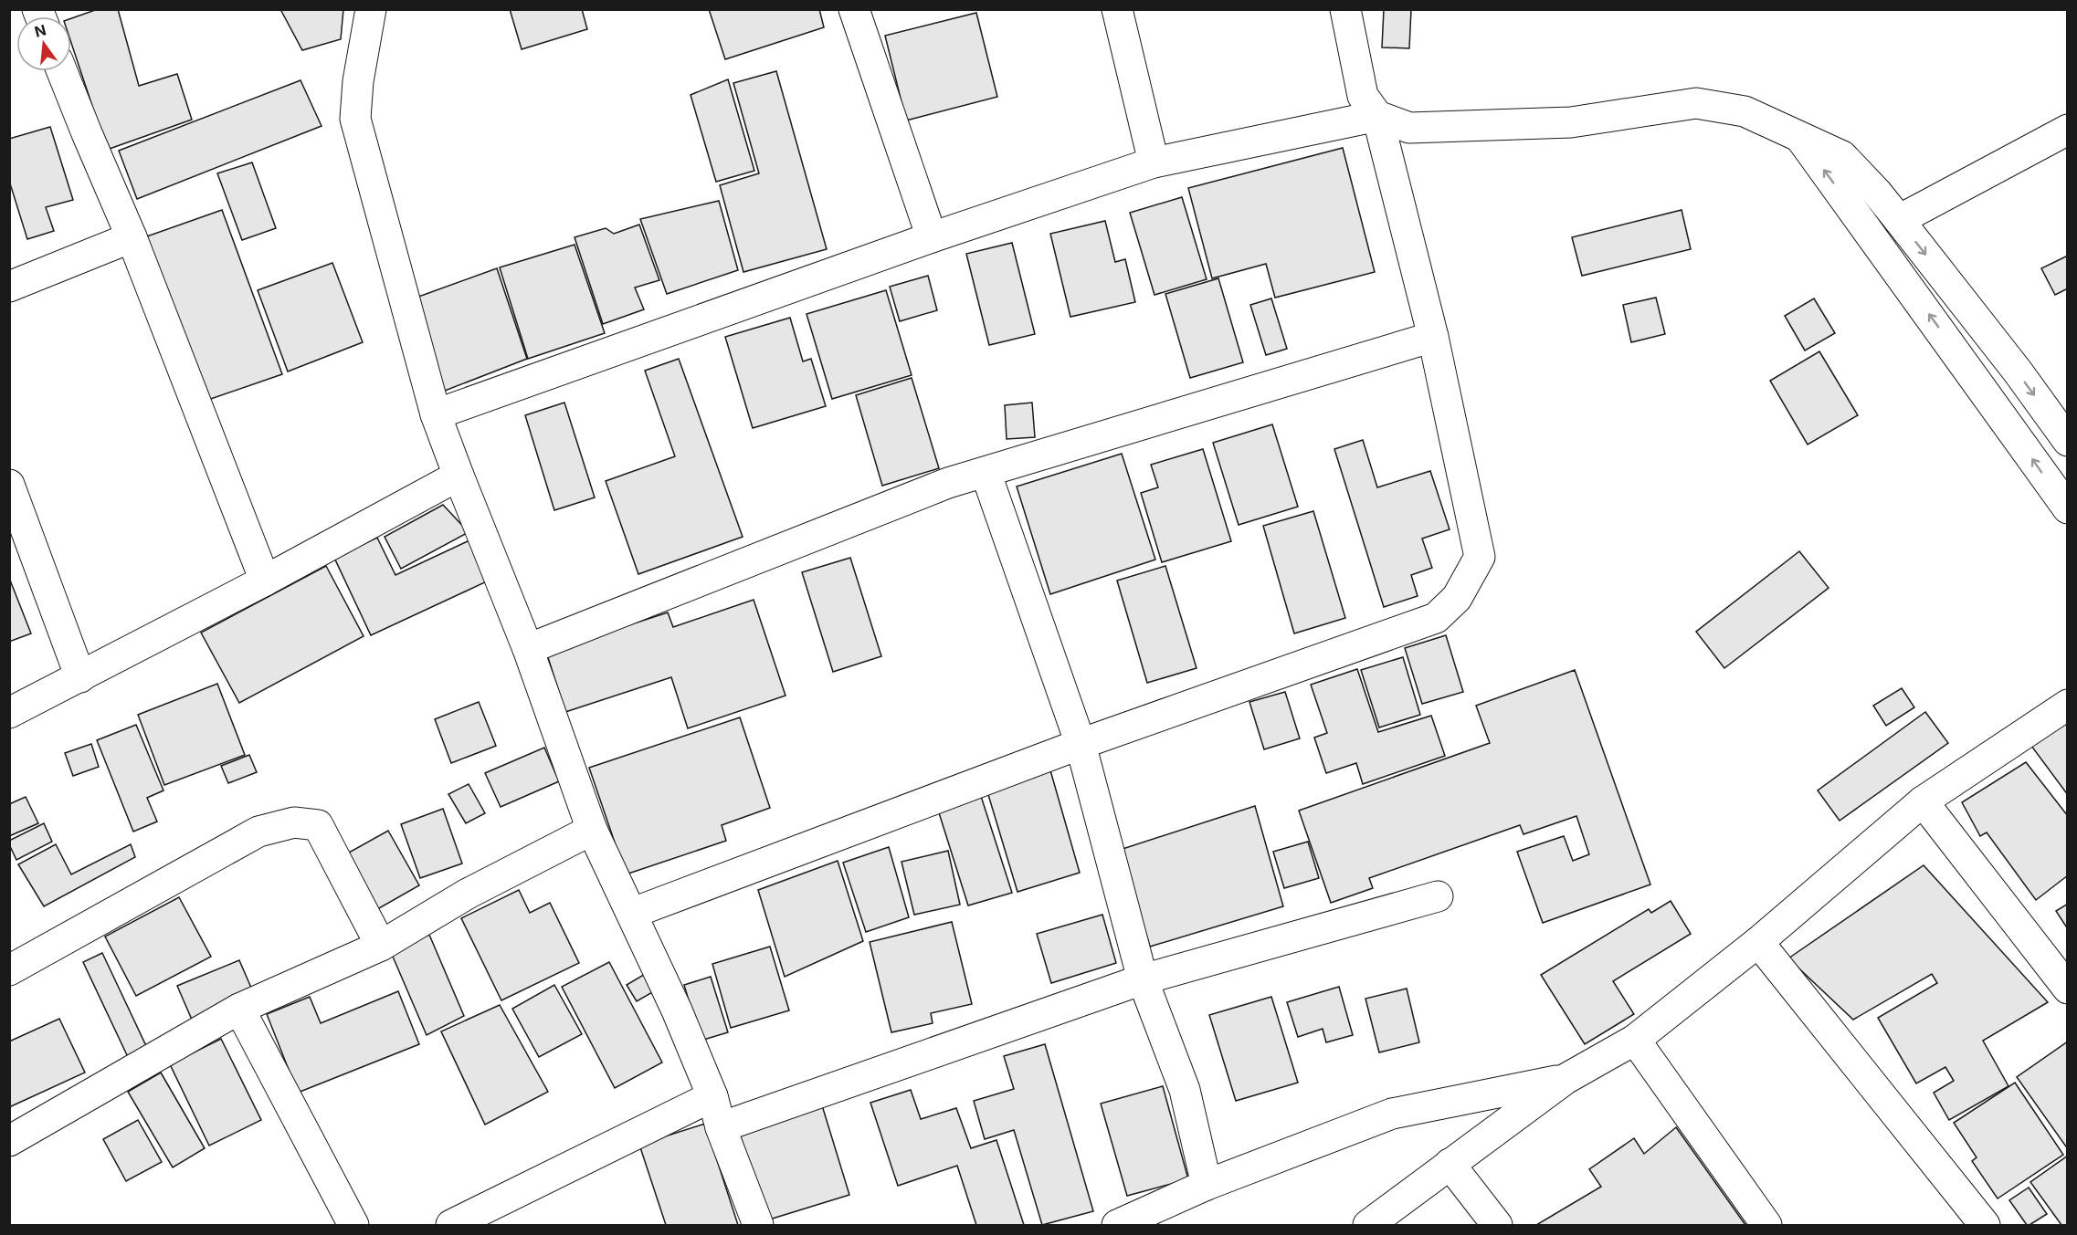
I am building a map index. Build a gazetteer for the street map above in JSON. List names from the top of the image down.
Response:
{
  "north": "top"
}
